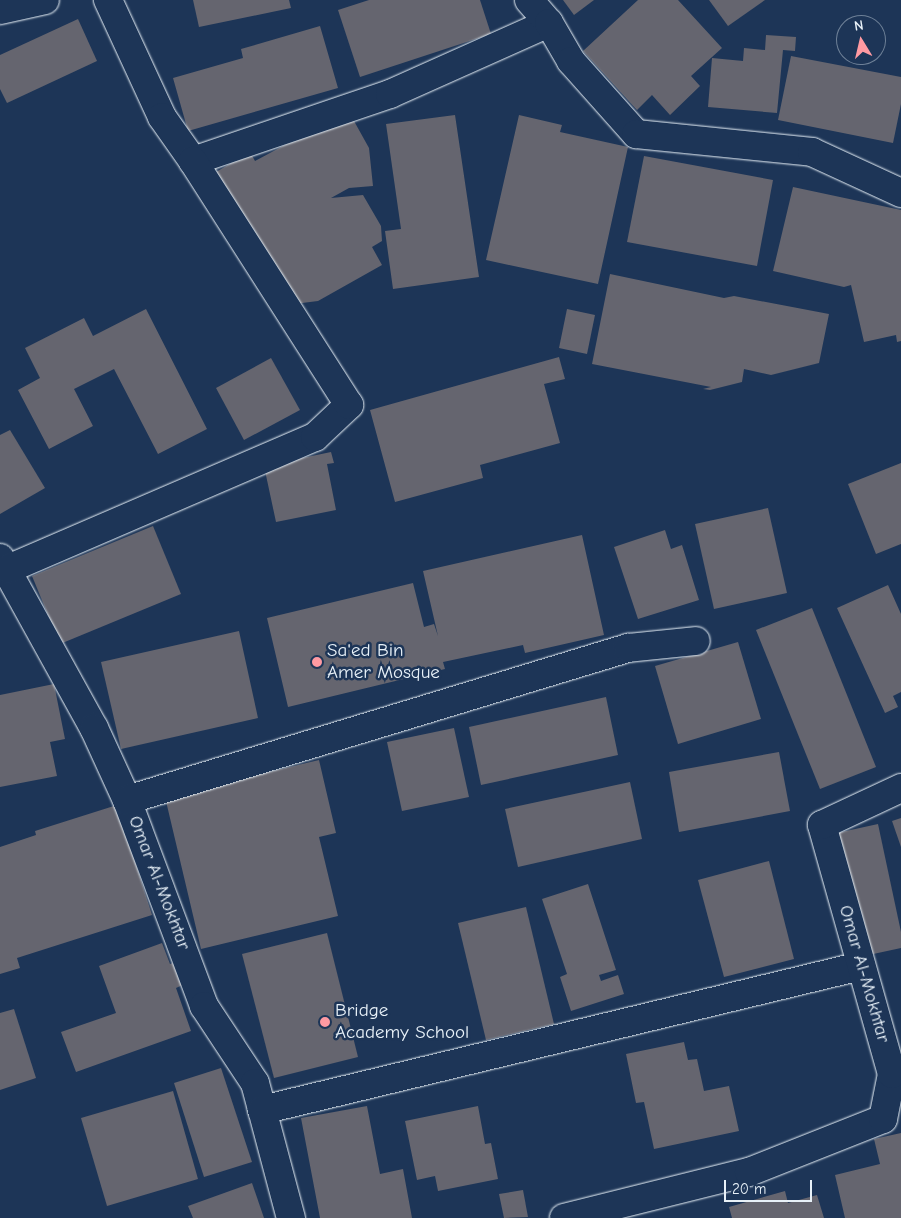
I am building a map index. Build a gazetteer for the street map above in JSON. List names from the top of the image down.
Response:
{
  "streets": {
    "street": ["Omar Al-Mokhtar"]
  },
  "places": ["Sa'ed Bin Amer Mosque", "Bridge Academy School"],
  "scale_bar": "20 m",
  "north": "top"
}
